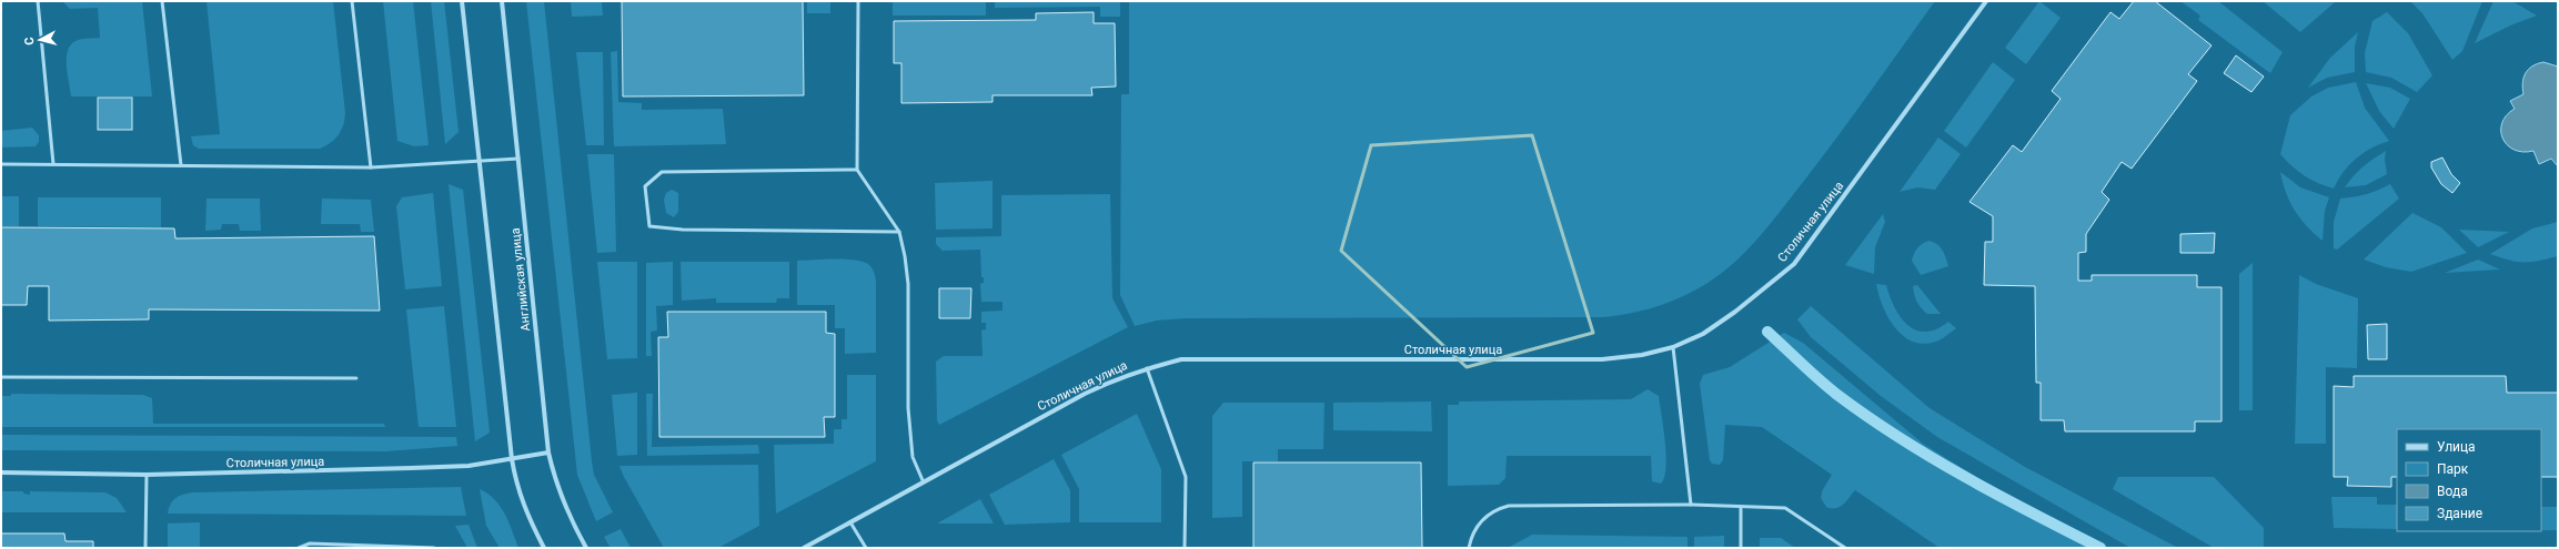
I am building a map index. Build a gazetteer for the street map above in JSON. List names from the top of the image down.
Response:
{
  "streets": {
    "street": ["Столичная улица", "Английская улица"]
  },
  "crossings": [
    ["Столичная улица", "Английская улица"]
  ],
  "legend": [
    "Улица",
    "Парк",
    "Вода",
    "Здание"
  ],
  "north": "left"
}
